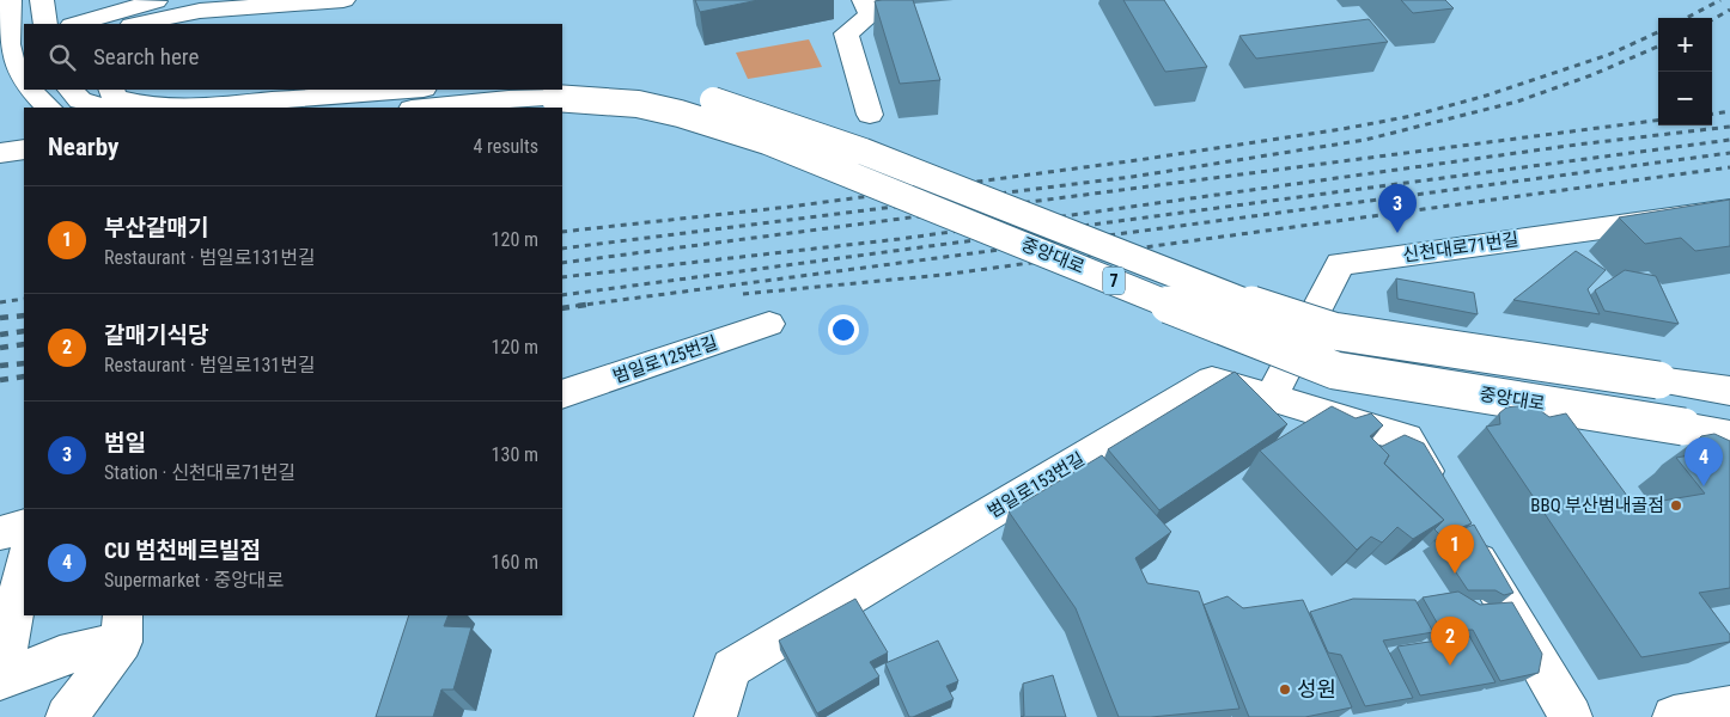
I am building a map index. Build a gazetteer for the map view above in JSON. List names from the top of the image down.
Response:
{
  "streets": {
    "main road": [
      "신천대로71번길",
      "중앙대로",
      "7",
      "범일로125번길",
      "범일로153번길"
    ]
  },
  "crossings": [
    ["신천대로71번길", "범일로153번길"]
  ],
  "places": ["BBQ 부산범내골점", "성원"],
  "page": {
    "map_buttons": ["+", "−"],
    "search": "Search here",
    "heading": ["Nearby", "4 results"],
    "pins": [
      "3",
      "4",
      "1",
      "2"
    ],
    "list": [
      {
        "mark": "1",
        "name": "부산갈매기",
        "note": "Restaurant · 범일로131번길",
        "value": "120 m"
      },
      {
        "mark": "2",
        "name": "갈매기식당",
        "note": "Restaurant · 범일로131번길",
        "value": "120 m"
      },
      {
        "mark": "3",
        "name": "범일",
        "note": "Station · 신천대로71번길",
        "value": "130 m"
      },
      {
        "mark": "4",
        "name": "CU 범천베르빌점",
        "note": "Supermarket · 중앙대로",
        "value": "160 m"
      }
    ]
  }
}
